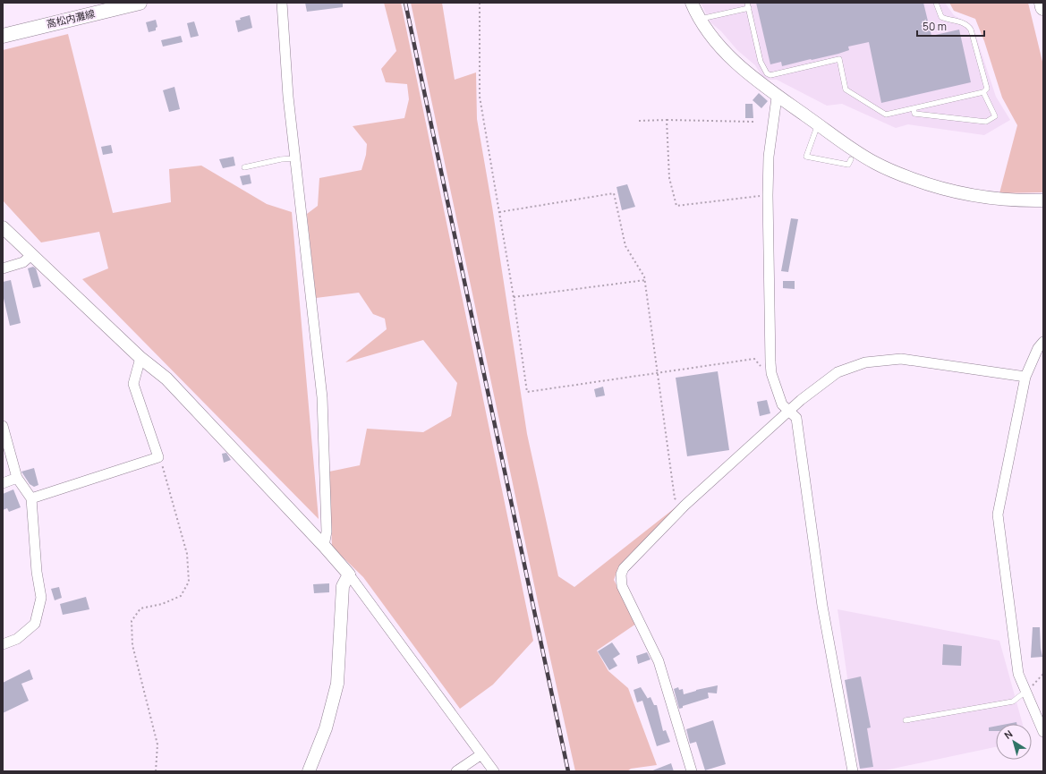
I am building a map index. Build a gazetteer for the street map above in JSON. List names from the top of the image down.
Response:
{
  "streets": {
    "main road": ["高松内灘線"]
  },
  "scale_bar": "50 m",
  "north": "top left"
}
